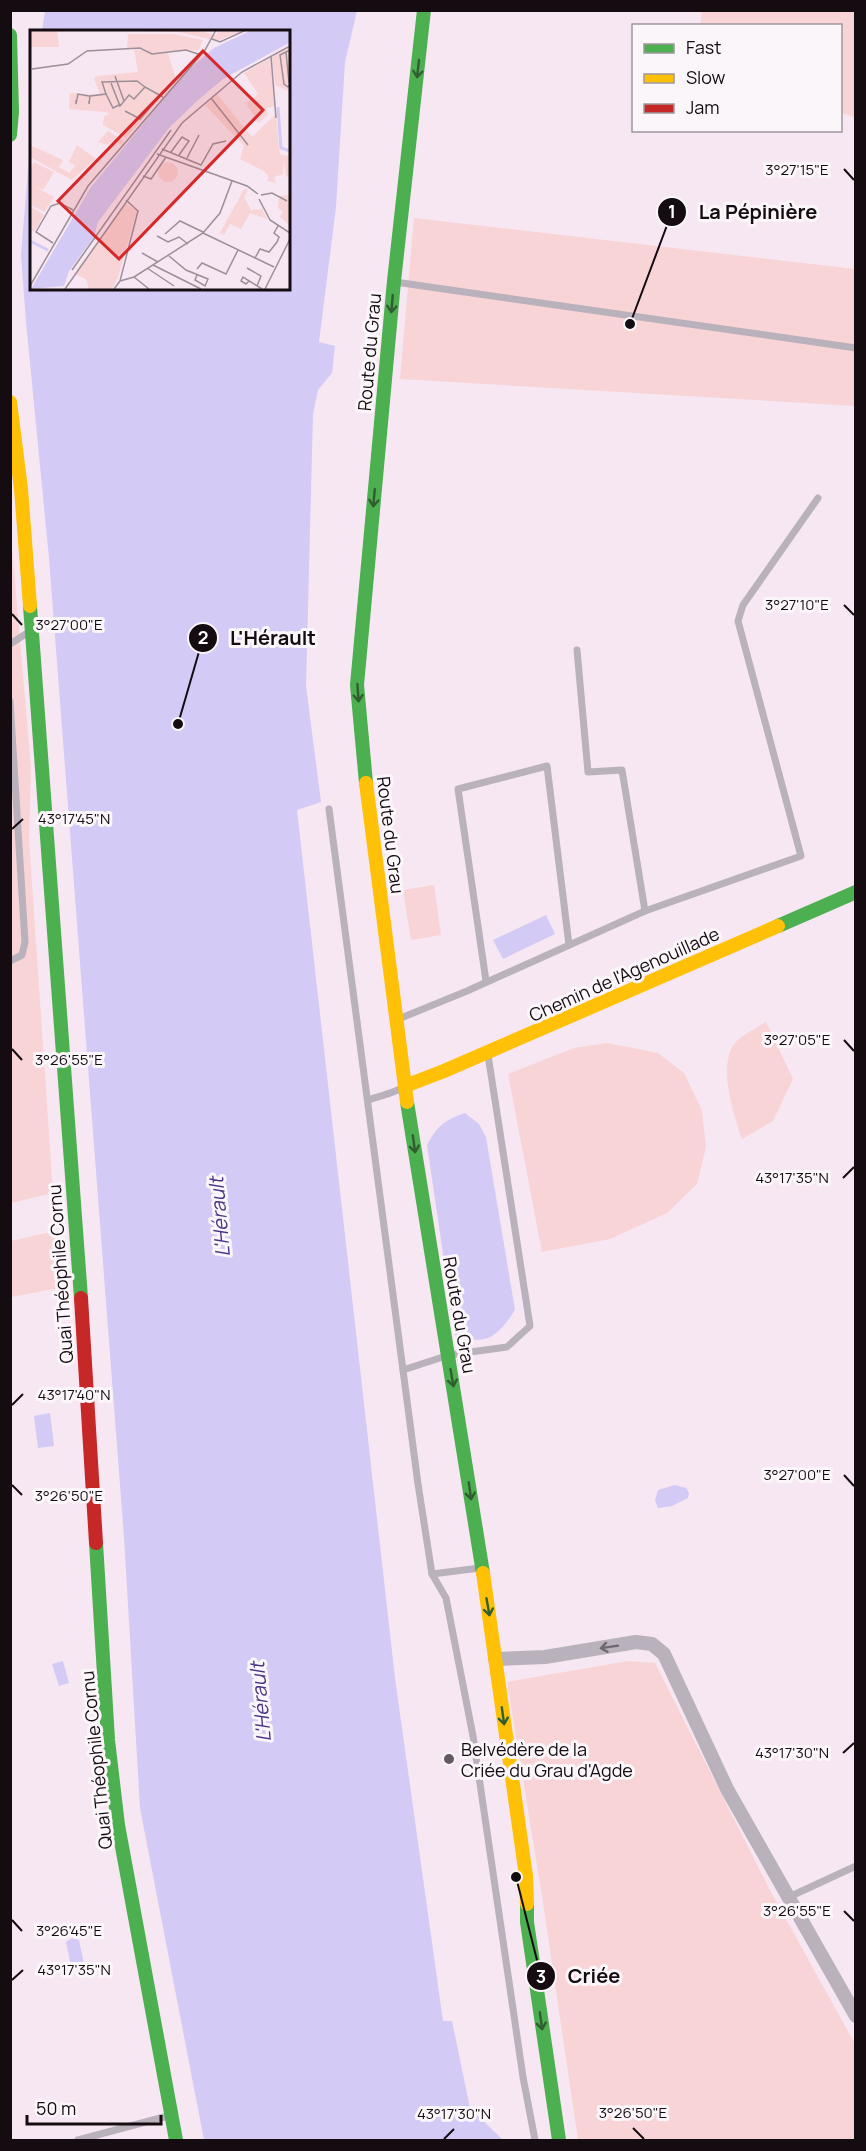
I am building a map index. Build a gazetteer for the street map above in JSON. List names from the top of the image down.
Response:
{
  "streets": {
    "street": ["Route du Grau", "Chemin de l'Agenouillade", "Quai Théophile Cornu"]
  },
  "crossings": [
    ["Route du Grau", "Chemin de l'Agenouillade"]
  ],
  "one_way": ["Route du Grau"],
  "water": ["L'Hérault"],
  "places": [
    "La Pépinière",
    "L'Hérault",
    "Belvédère de la Criée du Grau d'Agde",
    "Criée"
  ],
  "legend": ["Fast", "Slow", "Jam"],
  "scale_bar": "50 m",
  "coordinates": [
    "3°27'15\"E",
    "3°27'10\"E",
    "3°27'00\"E",
    "43°17'45\"N",
    "3°27'05\"E",
    "3°26'55\"E",
    "43°17'35\"N",
    "43°17'40\"N",
    "3°26'50\"E",
    "43°17'30\"N",
    "3°26'45\"E"
  ]
}
